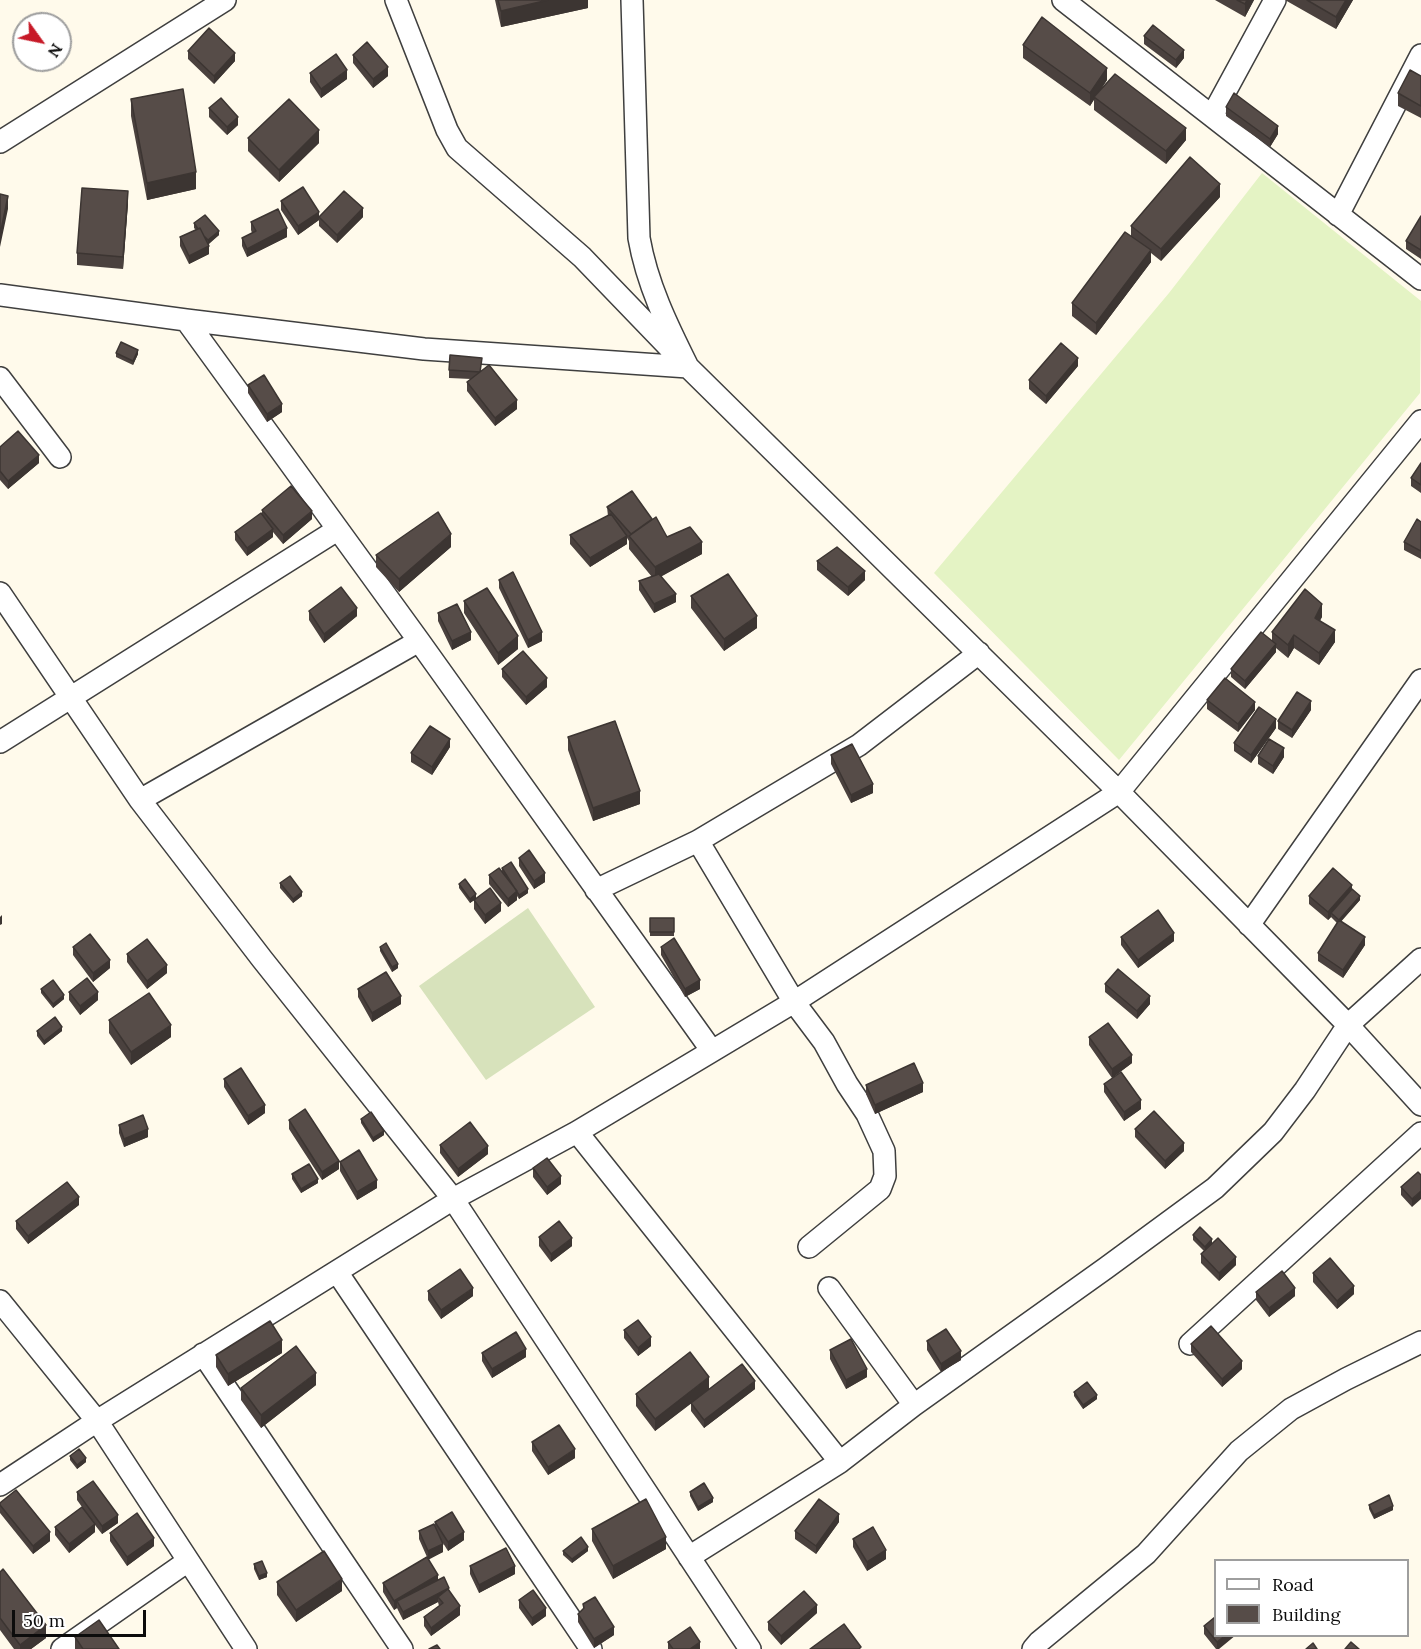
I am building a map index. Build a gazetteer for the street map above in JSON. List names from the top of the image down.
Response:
{
  "legend": ["Road", "Building"],
  "scale_bar": "50 m",
  "north": "bottom right"
}
